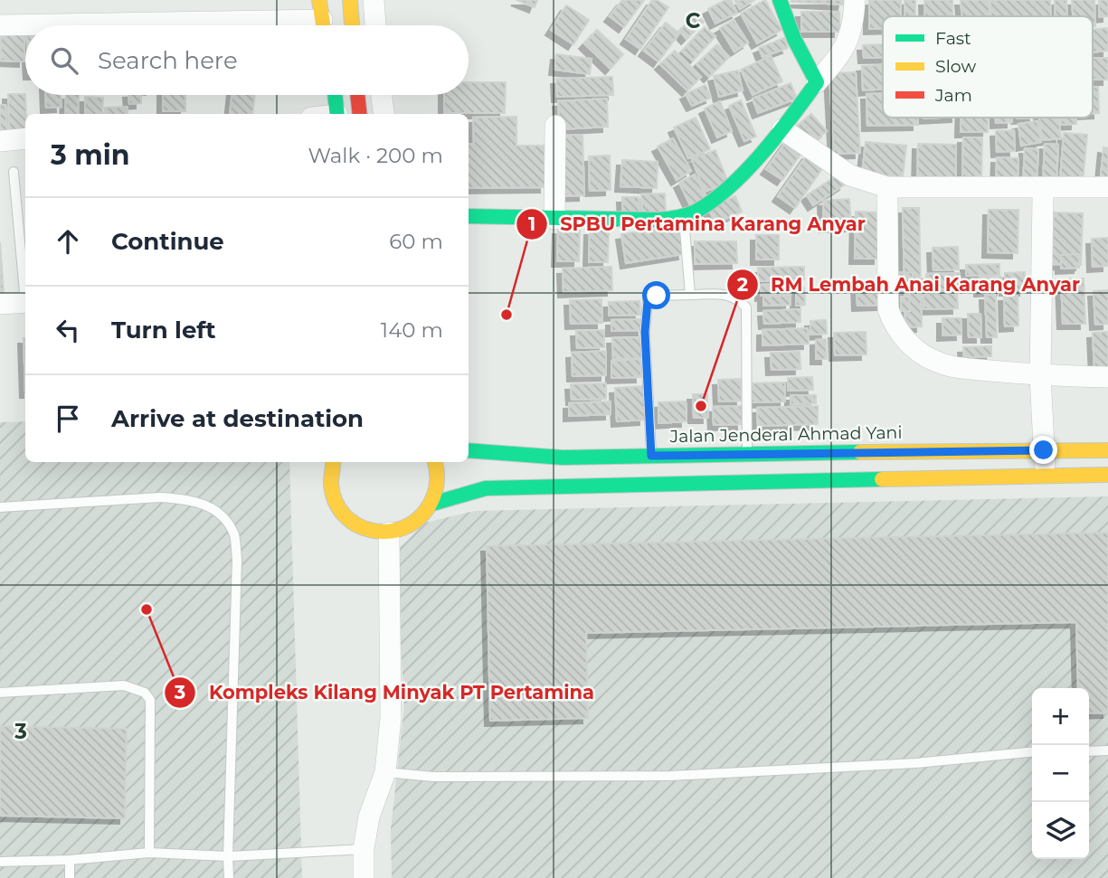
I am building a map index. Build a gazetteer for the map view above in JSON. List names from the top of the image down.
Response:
{
  "streets": {
    "main road": ["Jalan Jenderal Ahmad Yani"]
  },
  "places": ["SPBU Pertamina Karang Anyar", "RM Lembah Anai Karang Anyar", "Kompleks Kilang Minyak PT Pertamina"],
  "legend": ["Fast", "Slow", "Jam"],
  "page": {
    "search": "Search here",
    "heading": ["3 min", "Walk · 200 m"],
    "list": [
      ["Continue", "60 m"],
      ["Turn left", "140 m"],
      "Arrive at destination"
    ],
    "map_buttons": ["+", "−"]
  },
  "grid": {
    "columns": ["C"],
    "rows": ["3"]
  }
}
